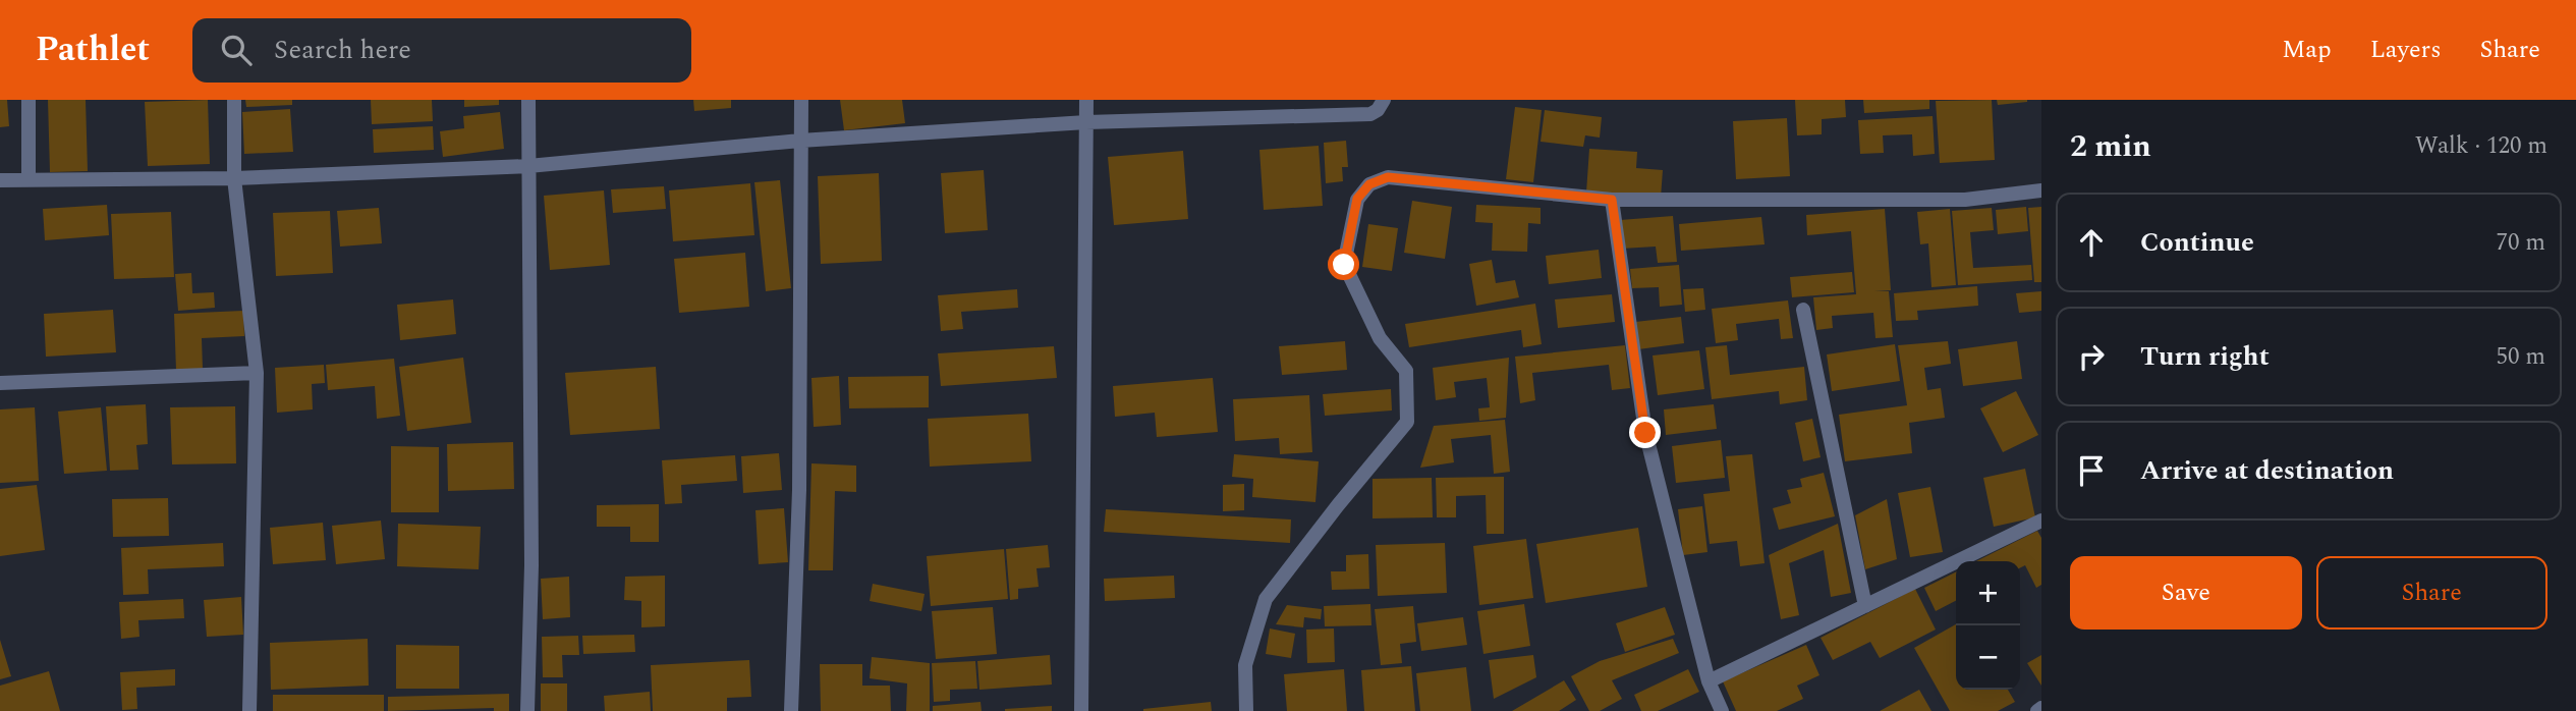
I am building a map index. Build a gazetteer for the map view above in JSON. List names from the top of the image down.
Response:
{
  "page": {
    "header": "Pathlet",
    "search": "Search here",
    "nav": ["Map", "Layers", "Share"],
    "heading": ["2 min", "Walk · 120 m"],
    "list": [
      ["Continue", "70 m"],
      ["Turn right", "50 m"],
      "Arrive at destination"
    ],
    "buttons": ["Save", "Share"],
    "map_buttons": ["+", "−"]
  }
}
